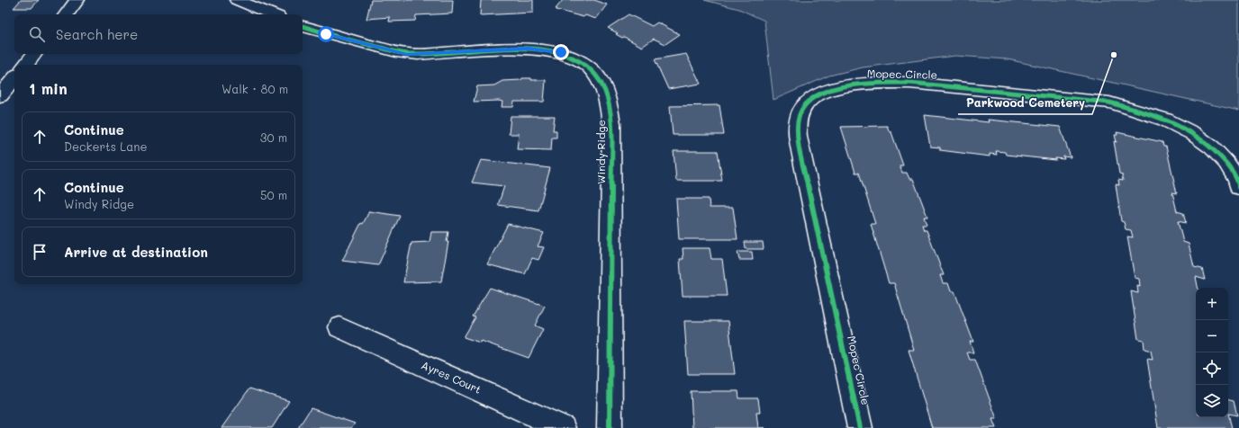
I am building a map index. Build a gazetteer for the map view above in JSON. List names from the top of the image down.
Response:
{
  "streets": {
    "street": ["Mopec Circle", "Windy Ridge", "Ayres Court"]
  },
  "places": ["Parkwood Cemetery"],
  "page": {
    "search": "Search here",
    "heading": ["1 min", "Walk · 80 m"],
    "list": [
      ["Continue", "Deckerts Lane", "30 m"],
      ["Continue", "Windy Ridge", "50 m"],
      "Arrive at destination"
    ],
    "map_buttons": ["+", "−"]
  }
}
